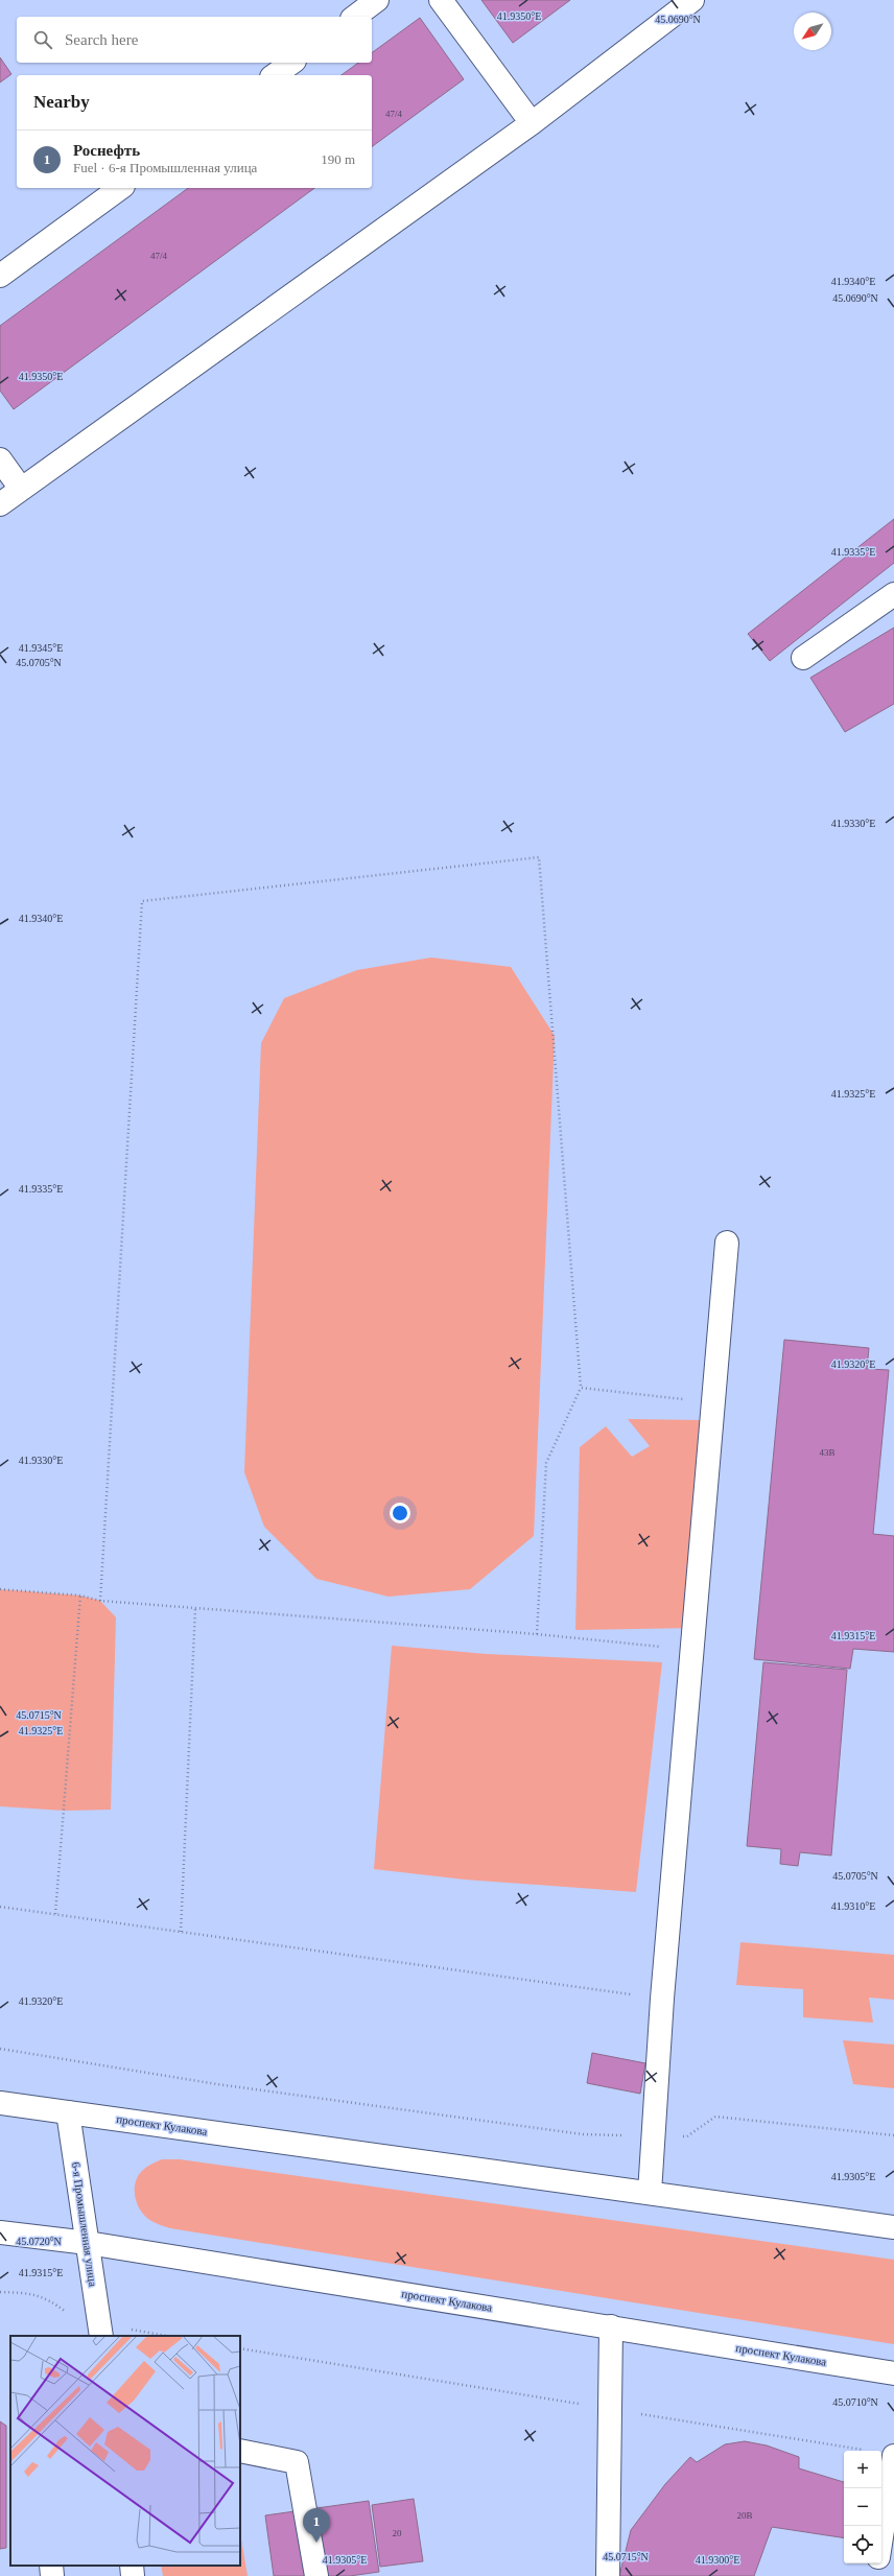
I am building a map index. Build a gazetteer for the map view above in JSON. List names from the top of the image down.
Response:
{
  "streets": {
    "main road": ["проспект Кулакова", "6-я Промышленная улица"]
  },
  "crossings": [
    ["проспект Кулакова", "6-я Промышленная улица"]
  ],
  "house_numbers": [
    "47/4",
    "47/4",
    "43В",
    "20В",
    "20"
  ],
  "north": "bottom left",
  "page": {
    "search": "Search here",
    "heading": "Nearby",
    "list": [
      {
        "mark": "1",
        "name": "Роснефть",
        "note": "Fuel · 6-я Промышленная улица",
        "value": "190 m"
      }
    ],
    "map_buttons": ["+", "−"],
    "pins": "1"
  },
  "coordinates": [
    "41.9350°E",
    "45.0690°N",
    "41.9340°E",
    "41.9335°E",
    "41.9345°E",
    "45.0705°N",
    "41.9330°E",
    "41.9325°E",
    "41.9320°E",
    "41.9315°E",
    "45.0715°N",
    "41.9310°E",
    "41.9305°E",
    "45.0720°N",
    "45.0710°N",
    "41.9300°E"
  ]
}
